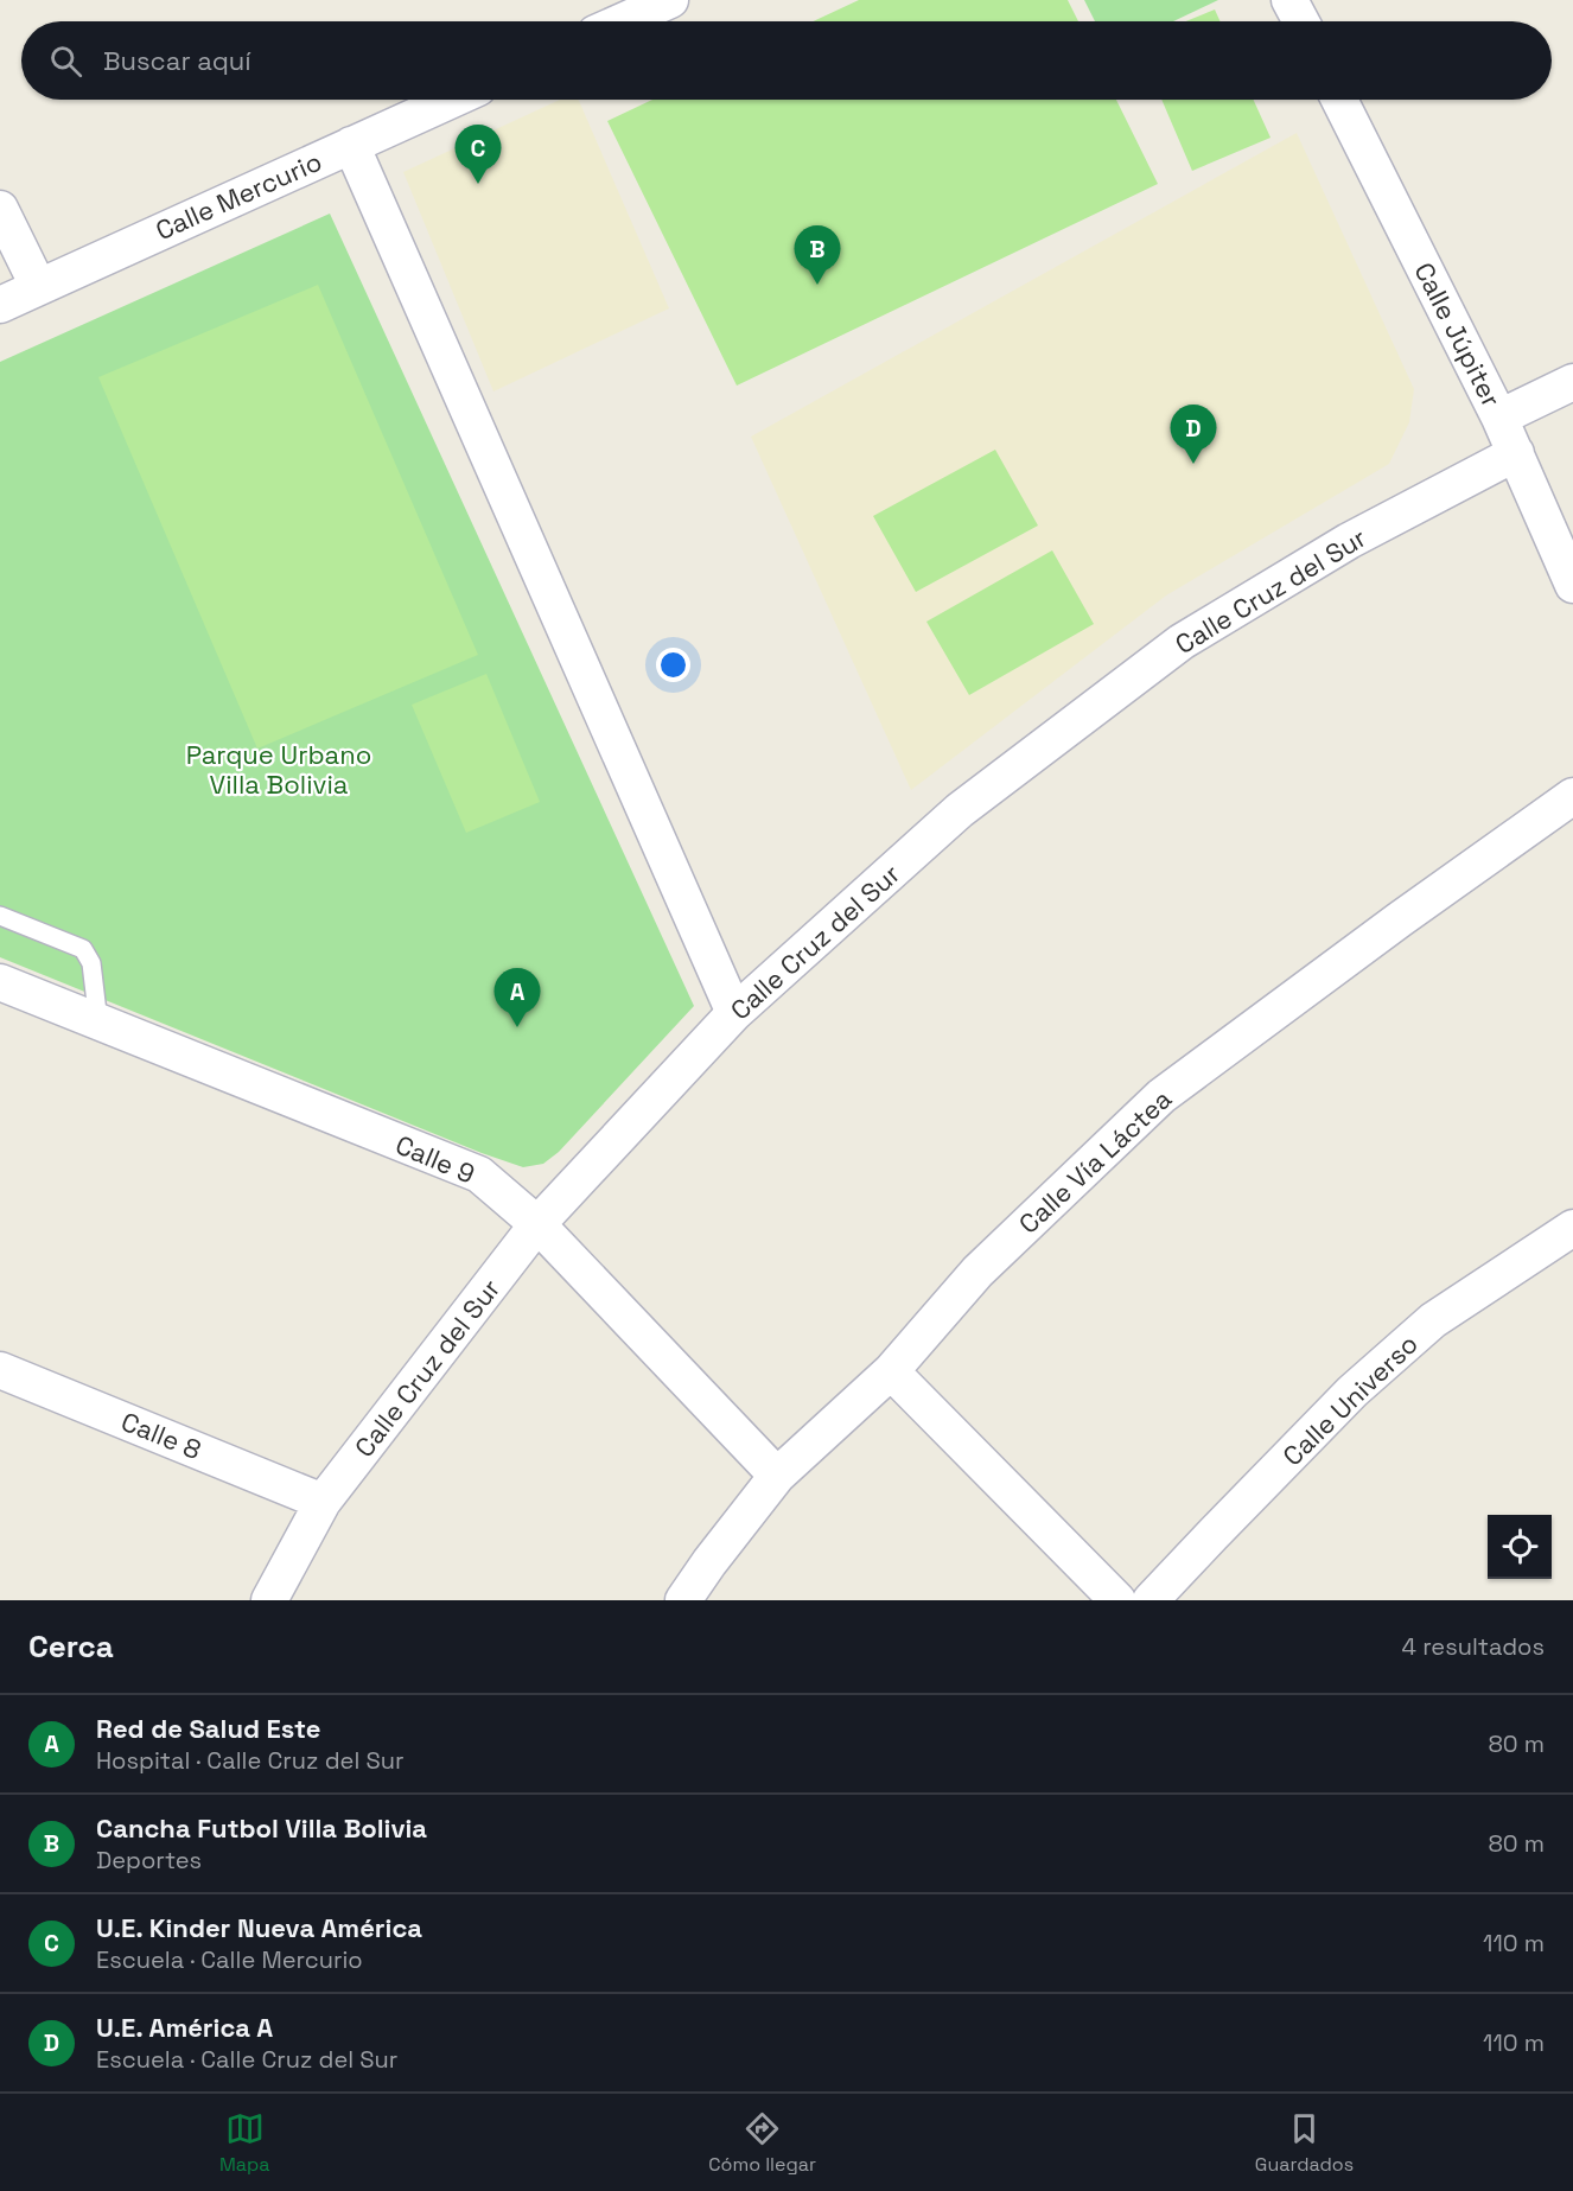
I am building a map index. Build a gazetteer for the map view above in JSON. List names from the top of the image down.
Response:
{
  "streets": {
    "street": [
      "Calle Mercurio",
      "Calle Júpiter",
      "Calle Cruz del Sur",
      "Calle 9",
      "Calle Vía Láctea",
      "Calle Universo",
      "Calle 8"
    ]
  },
  "crossings": [
    ["Calle Júpiter", "Calle Cruz del Sur"],
    ["Calle Cruz del Sur", "Calle 9"],
    ["Calle Cruz del Sur", "Calle 8"],
    ["Calle 9", "Calle Vía Láctea"]
  ],
  "parks": ["Parque Urbano Villa Bolivia"],
  "page": {
    "search": "Buscar aquí",
    "pins": [
      "C",
      "B",
      "D",
      "A"
    ],
    "heading": ["Cerca", "4 resultados"],
    "list": [
      {
        "mark": "A",
        "name": "Red de Salud Este",
        "note": "Hospital · Calle Cruz del Sur",
        "value": "80 m"
      },
      {
        "mark": "B",
        "name": "Cancha Futbol Villa Bolivia",
        "note": "Deportes",
        "value": "80 m"
      },
      {
        "mark": "C",
        "name": "U.E. Kinder Nueva América",
        "note": "Escuela · Calle Mercurio",
        "value": "110 m"
      },
      {
        "mark": "D",
        "name": "U.E. América A",
        "note": "Escuela · Calle Cruz del Sur",
        "value": "110 m"
      }
    ],
    "nav": ["Mapa", "Cómo llegar", "Guardados"]
  }
}
